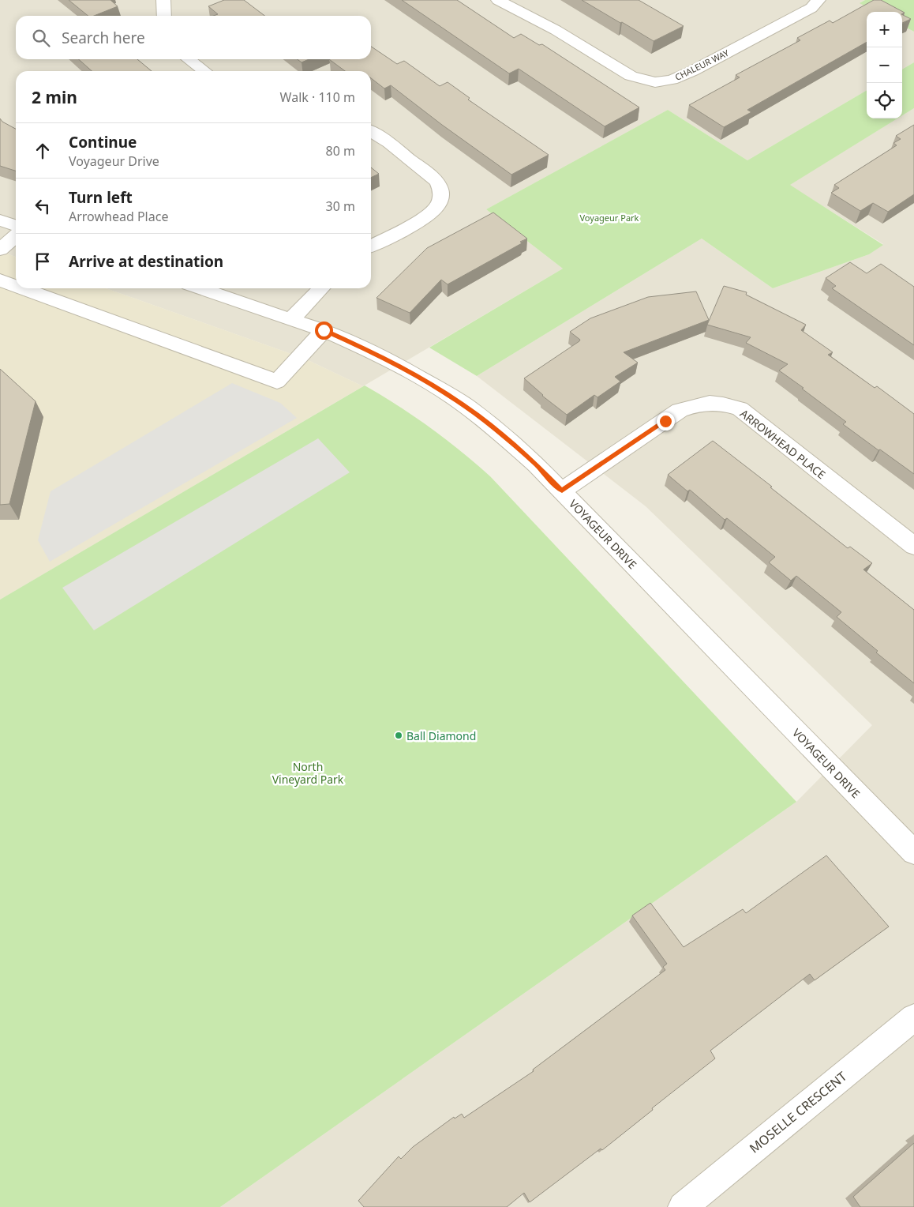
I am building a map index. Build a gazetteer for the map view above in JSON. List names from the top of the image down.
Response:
{
  "streets": {
    "street": [
      "CHALEUR WAY",
      "ARROWHEAD PLACE",
      "VOYAGEUR DRIVE",
      "MOSELLE CRESCENT"
    ]
  },
  "crossings": [
    ["ARROWHEAD PLACE", "VOYAGEUR DRIVE"]
  ],
  "parks": ["Voyageur Park", "North Vineyard Park"],
  "places": ["Ball Diamond"],
  "page": {
    "map_buttons": ["+", "−"],
    "search": "Search here",
    "heading": ["2 min", "Walk · 110 m"],
    "list": [
      ["Continue", "Voyageur Drive", "80 m"],
      ["Turn left", "Arrowhead Place", "30 m"],
      "Arrive at destination"
    ]
  }
}
